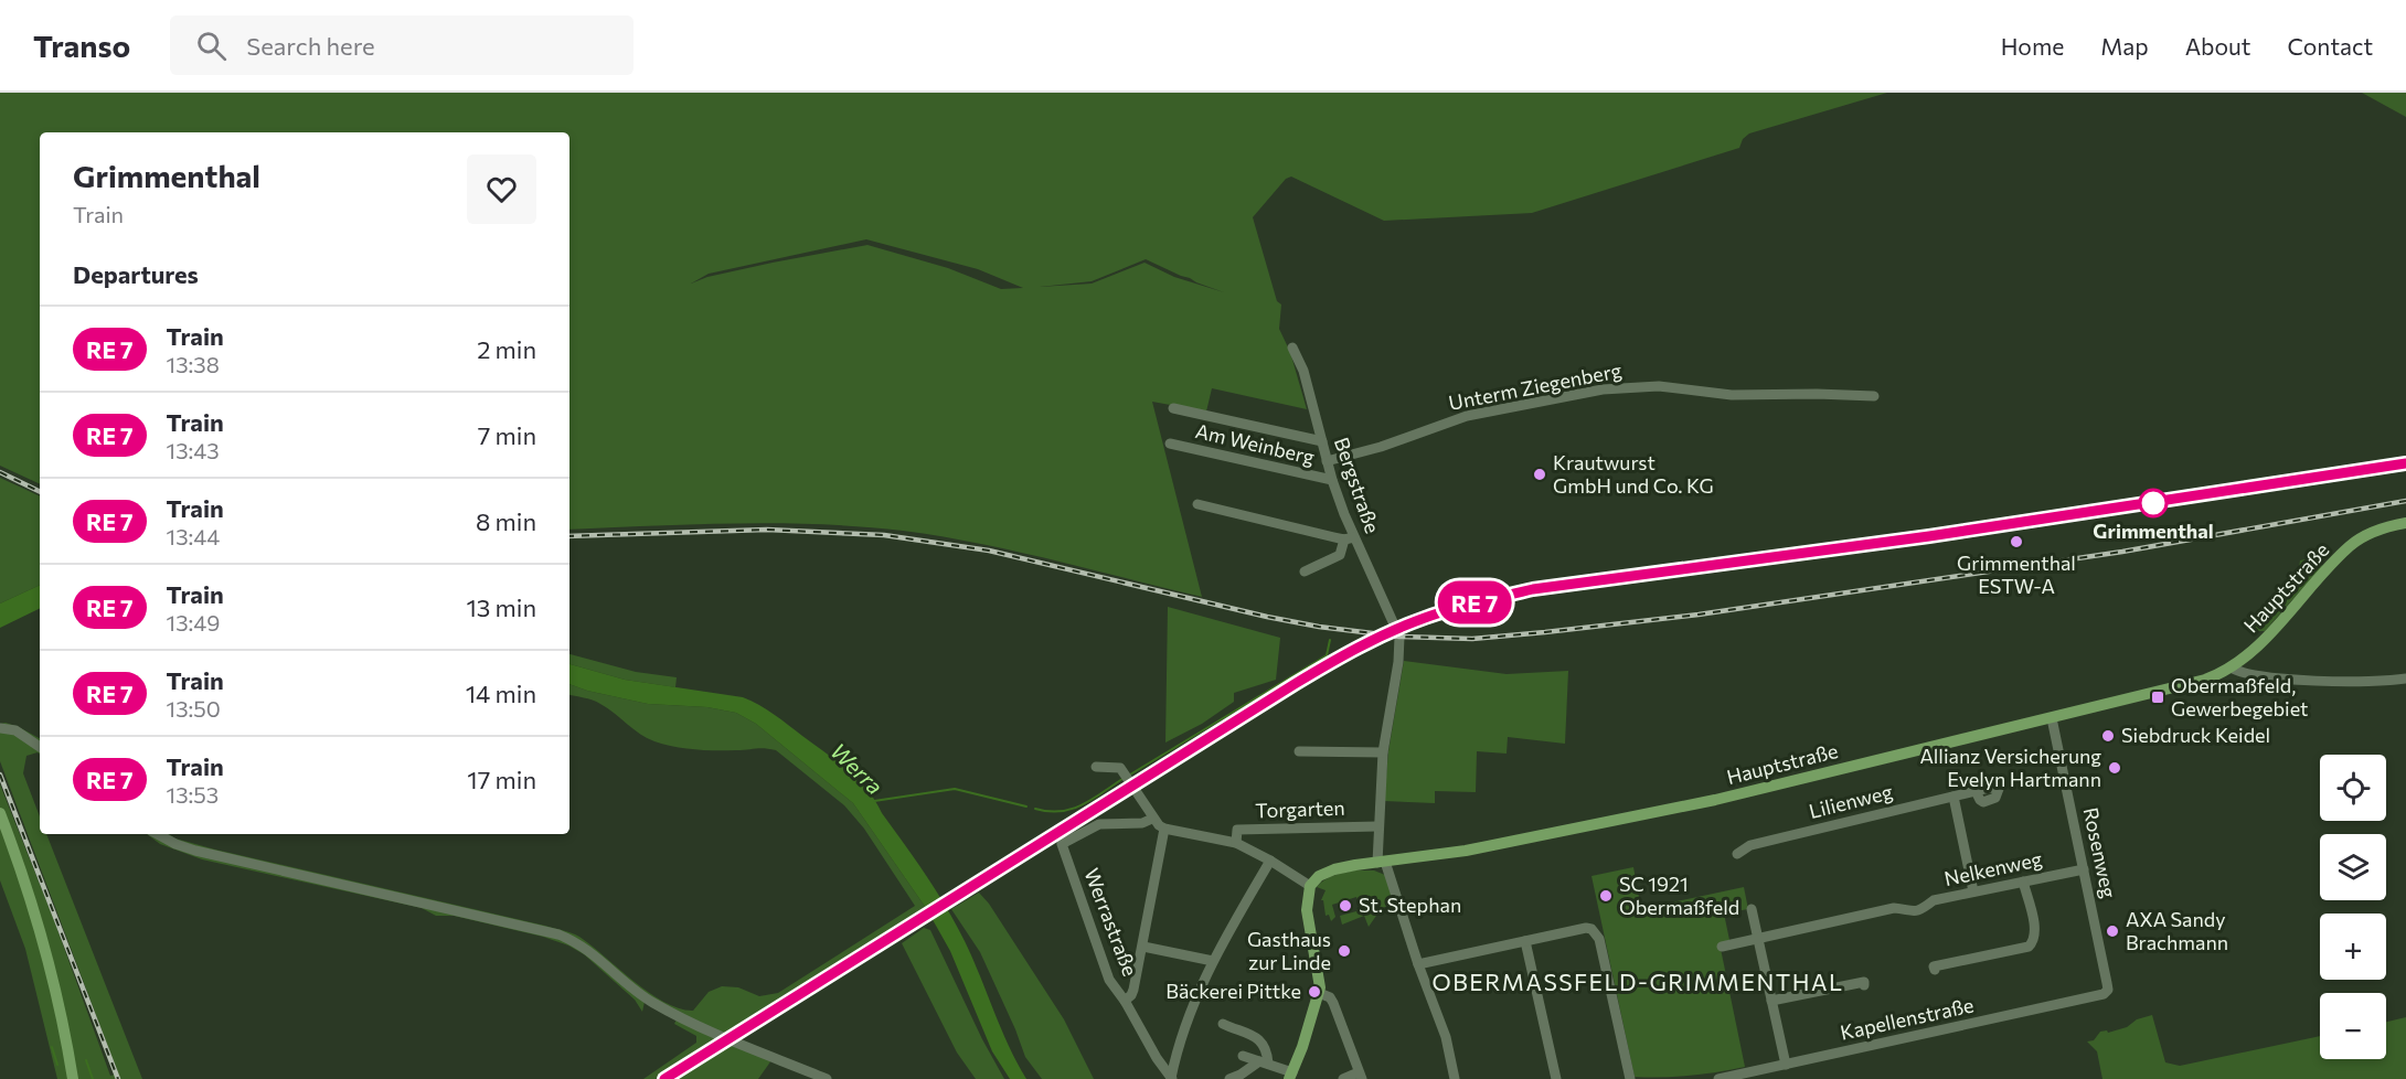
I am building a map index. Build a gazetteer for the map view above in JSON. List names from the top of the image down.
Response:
{
  "streets": {
    "main road": ["Hauptstraße"],
    "street": [
      "Unterm Ziegenberg",
      "Am Weinberg",
      "Bergstraße",
      "Lilienweg",
      "Torgarten",
      "Rosenweg",
      "Nelkenweg",
      "Werrastraße",
      "Kapellenstraße"
    ]
  },
  "crossings": [
    ["Unterm Ziegenberg", "Bergstraße"],
    ["Am Weinberg", "Bergstraße"],
    ["Bergstraße", "Hauptstraße"],
    ["Bergstraße", "Torgarten"],
    ["Hauptstraße", "Rosenweg"],
    ["Rosenweg", "Nelkenweg"],
    ["Rosenweg", "Kapellenstraße"]
  ],
  "districts": ["OBERMASSFELD-GRIMMENTHAL"],
  "water": ["Werra"],
  "places": {
    "other": [
      "Krautwurst GmbH und Co. KG",
      "Grimmenthal",
      "Grimmenthal ESTW-A",
      "Siebdruck Keidel",
      "Allianz Versicherung Evelyn Hartmann",
      "SC 1921 Obermaßfeld",
      "St. Stephan",
      "AXA Sandy Brachmann",
      "Gasthaus zur Linde",
      "Bäckerei Pittke"
    ],
    "transit": ["Obermaßfeld, Gewerbegebiet"]
  },
  "page": {
    "header": "Transo",
    "search": "Search here",
    "nav": [
      "Home",
      "Map",
      "About",
      "Contact"
    ],
    "on_map": "RE 7",
    "heading": [
      ["Grimmenthal", "Train"],
      "Departures"
    ],
    "list": [
      {
        "mark": "RE 7",
        "name": "Train",
        "note": "13:38",
        "value": "2 min"
      },
      {
        "mark": "RE 7",
        "name": "Train",
        "note": "13:43",
        "value": "7 min"
      },
      {
        "mark": "RE 7",
        "name": "Train",
        "note": "13:44",
        "value": "8 min"
      },
      {
        "mark": "RE 7",
        "name": "Train",
        "note": "13:49",
        "value": "13 min"
      },
      {
        "mark": "RE 7",
        "name": "Train",
        "note": "13:50",
        "value": "14 min"
      },
      {
        "mark": "RE 7",
        "name": "Train",
        "note": "13:53",
        "value": "17 min"
      }
    ],
    "map_buttons": ["+", "−"]
  }
}
